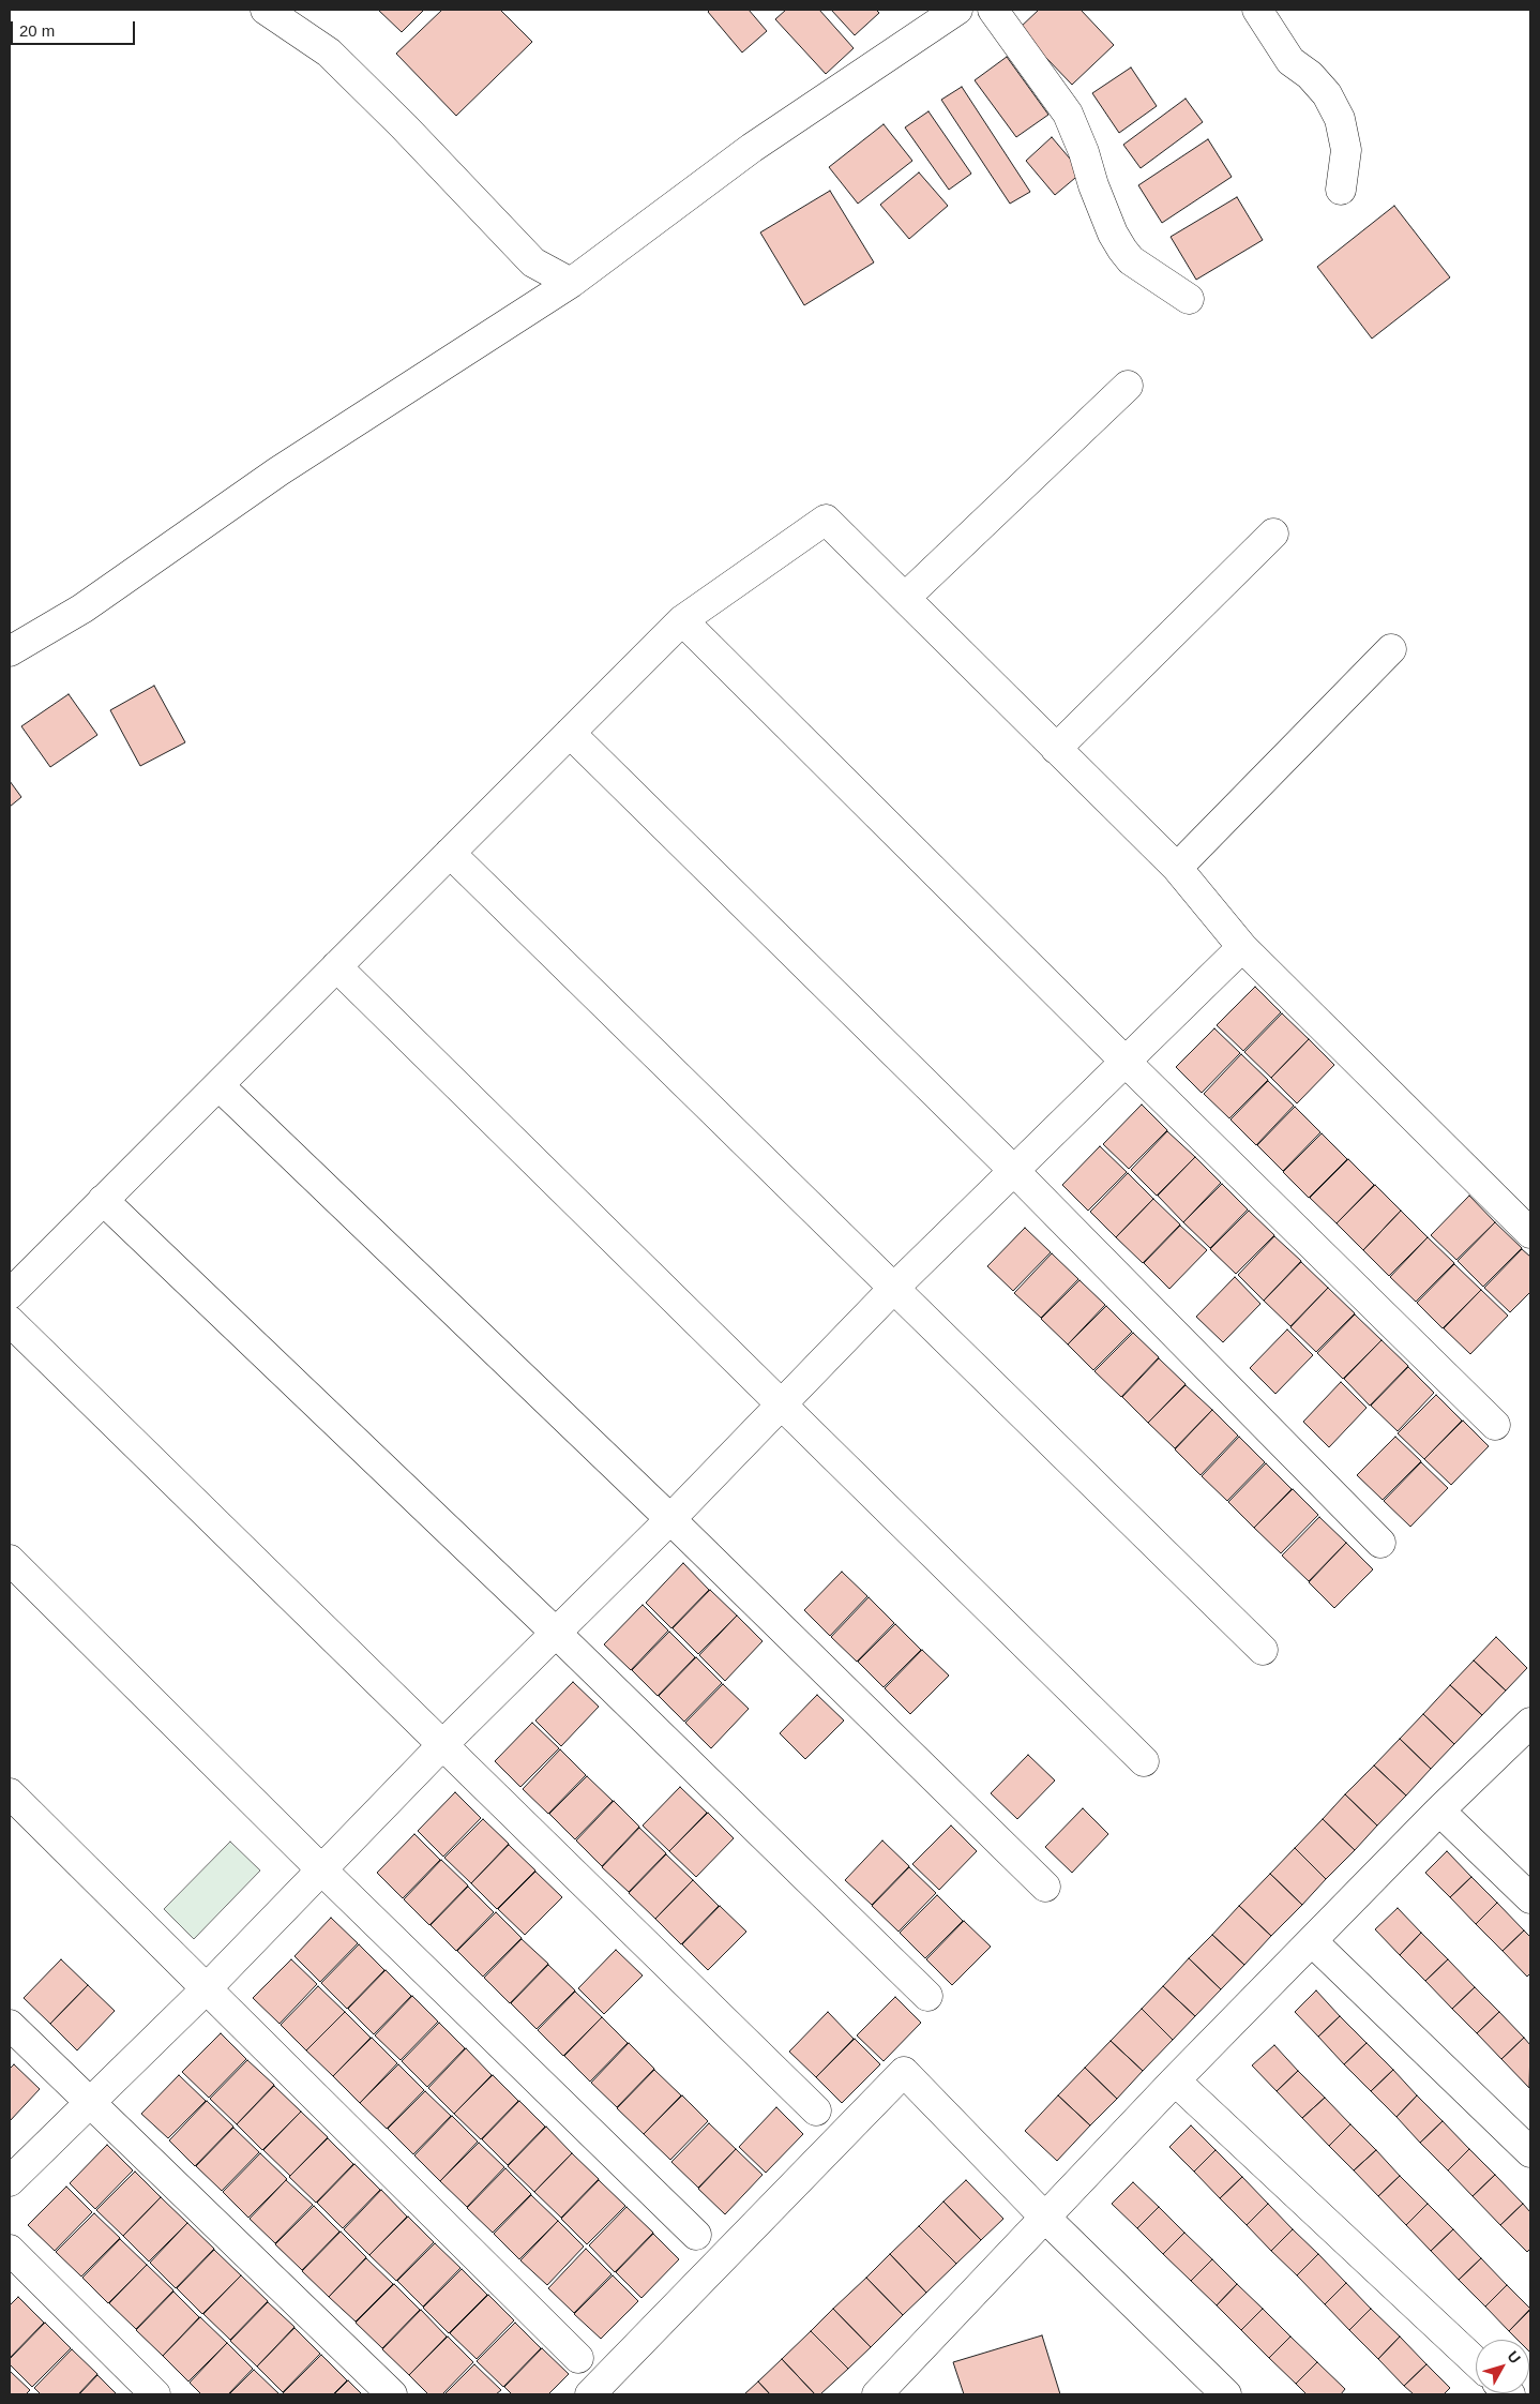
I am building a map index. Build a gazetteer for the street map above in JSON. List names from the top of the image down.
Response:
{
  "scale_bar": "20 m",
  "north": "top right"
}
